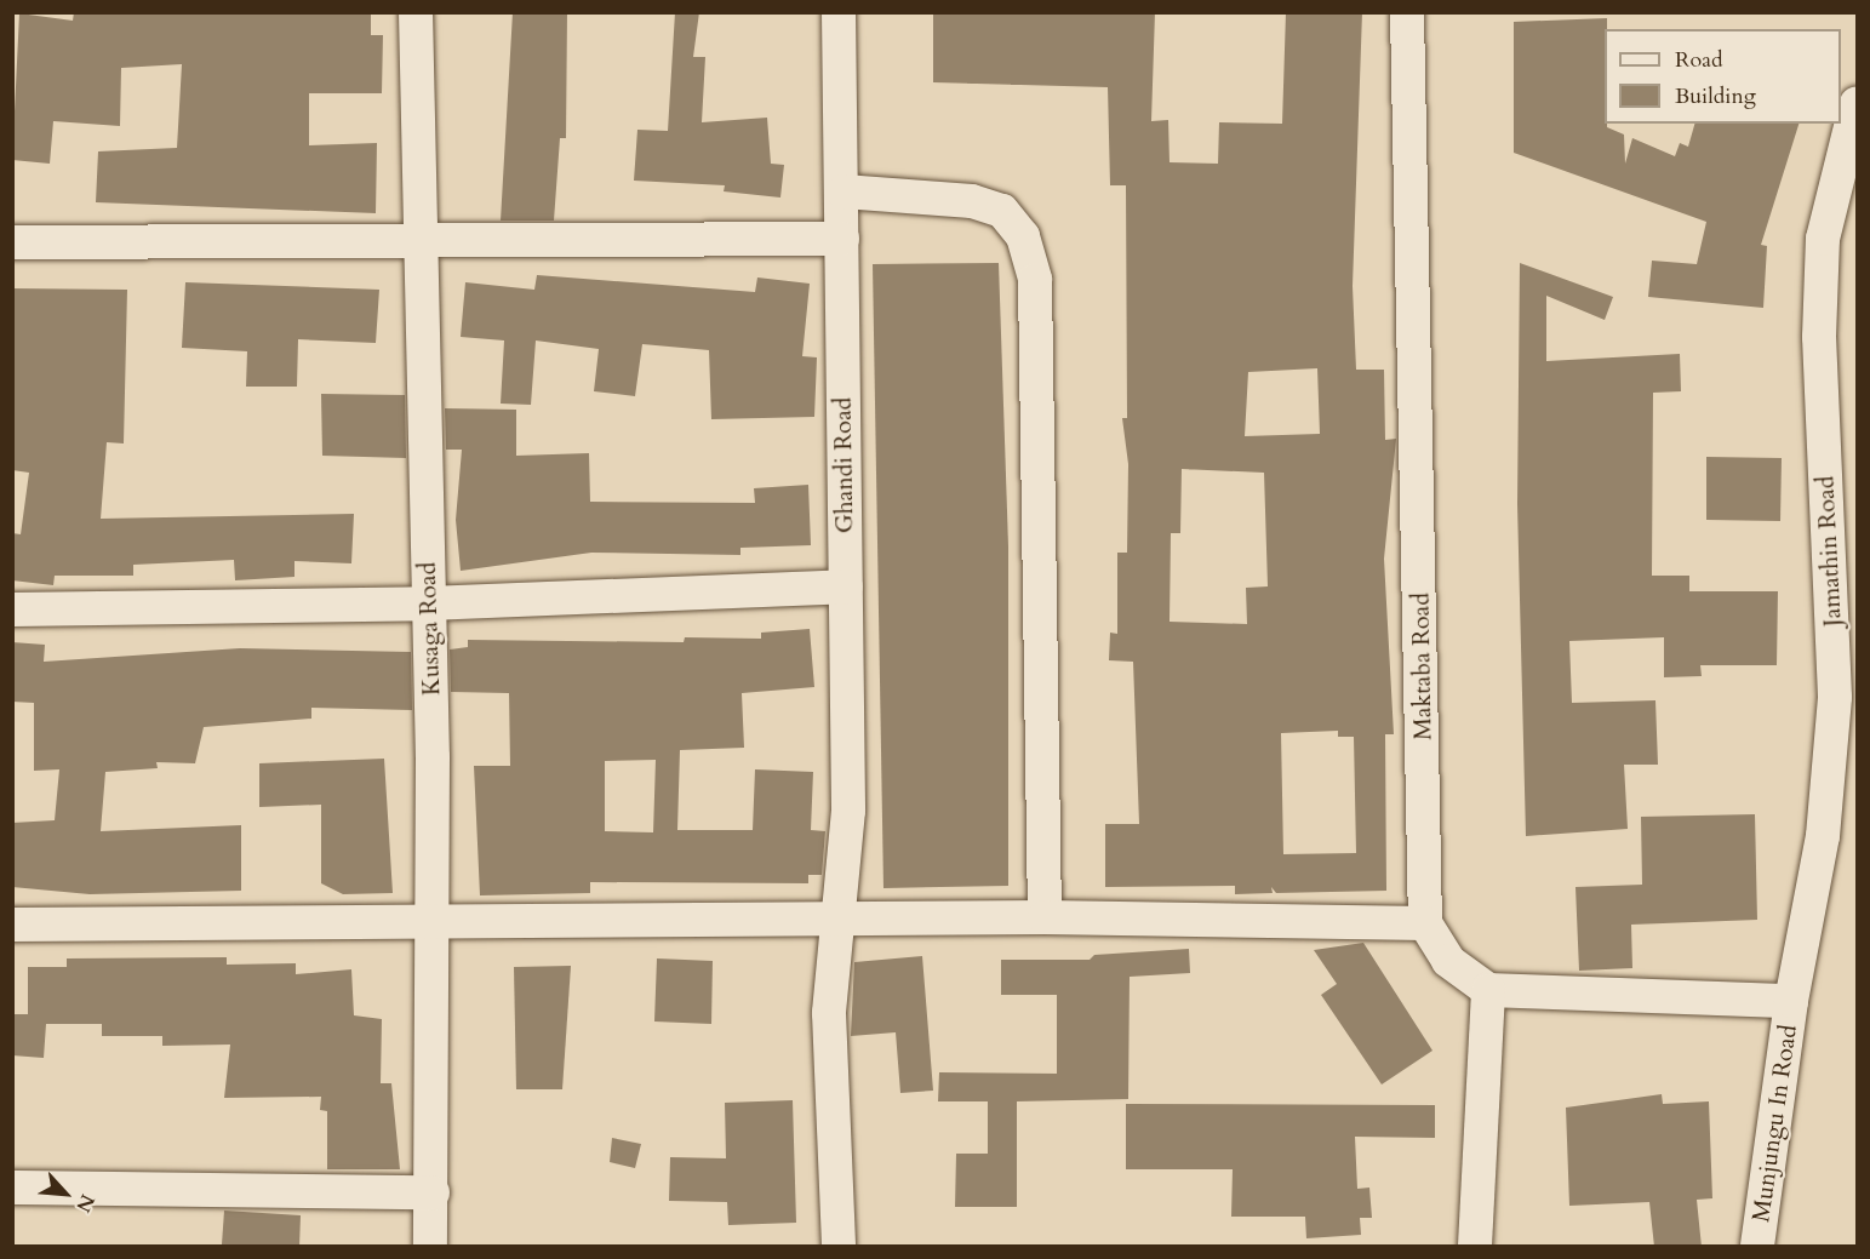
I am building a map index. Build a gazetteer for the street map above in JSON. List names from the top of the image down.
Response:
{
  "streets": {
    "street": [
      "Ghandi Road",
      "Jamathin Road",
      "Kusaga Road",
      "Maktaba Road",
      "Munjungu In Road"
    ]
  },
  "crossings": [
    ["Jamathin Road", "Munjungu In Road"]
  ],
  "legend": ["Road", "Building"],
  "north": "bottom right"
}
